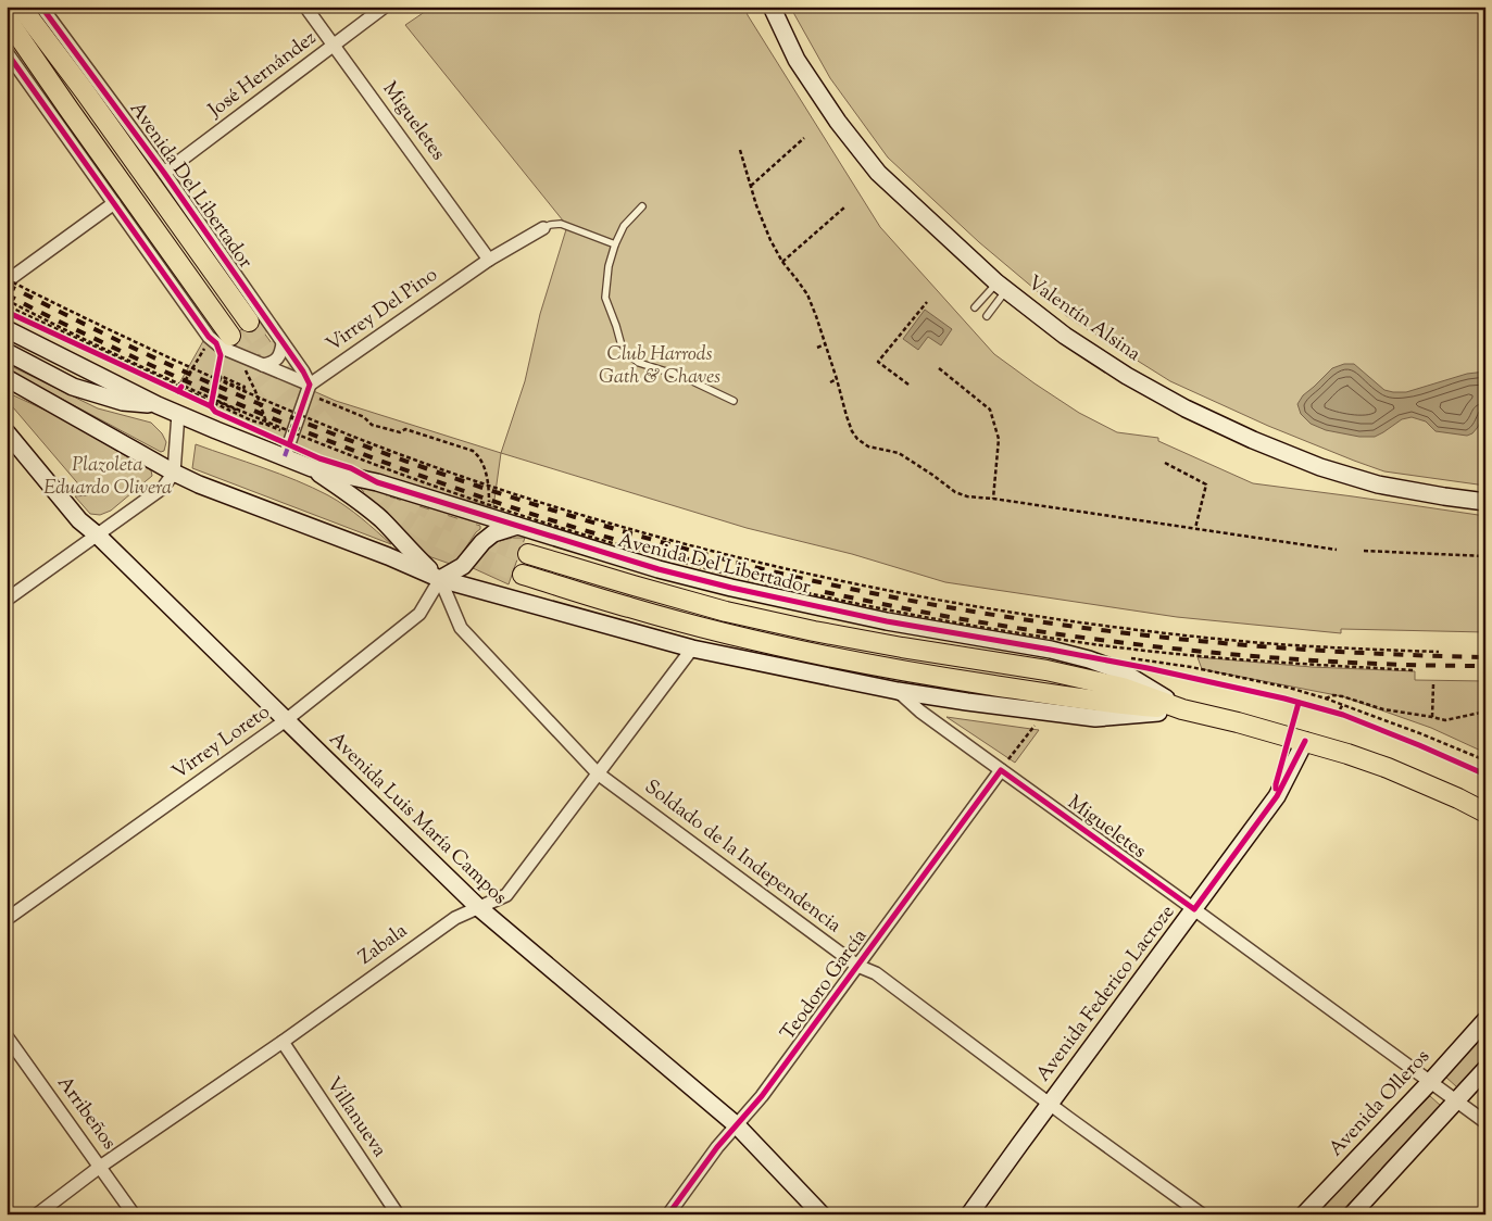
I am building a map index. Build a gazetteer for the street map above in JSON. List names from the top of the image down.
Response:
{
  "streets": {
    "main road": [
      "Avenida Del Libertador",
      "Valentín Alsina",
      "Avenida Luis María Campos",
      "Avenida Federico Lacroze",
      "Avenida Olleros"
    ],
    "street": [
      "José Hernández",
      "Migueletes",
      "Virrey Del Pino",
      "Virrey Loreto",
      "Soldado de la Independencia",
      "Zabala",
      "Teodoro García",
      "Arribeños",
      "Villanueva"
    ]
  },
  "crossings": [
    ["José Hernández", "Migueletes"],
    ["José Hernández", "Avenida Del Libertador"],
    ["Migueletes", "Avenida Del Libertador"],
    ["Migueletes", "Virrey Del Pino"],
    ["Migueletes", "Teodoro García"],
    ["Migueletes", "Avenida Federico Lacroze"],
    ["Migueletes", "Avenida Olleros"],
    ["Avenida Del Libertador", "Virrey Del Pino"],
    ["Avenida Del Libertador", "Virrey Loreto"],
    ["Avenida Del Libertador", "Soldado de la Independencia"],
    ["Avenida Del Libertador", "Zabala"],
    ["Avenida Del Libertador", "Avenida Federico Lacroze"],
    ["Virrey Loreto", "Avenida Luis María Campos"],
    ["Virrey Loreto", "Soldado de la Independencia"],
    ["Avenida Luis María Campos", "Zabala"],
    ["Avenida Luis María Campos", "Teodoro García"],
    ["Soldado de la Independencia", "Zabala"],
    ["Soldado de la Independencia", "Teodoro García"],
    ["Soldado de la Independencia", "Avenida Federico Lacroze"],
    ["Zabala", "Arribeños"],
    ["Zabala", "Villanueva"]
  ],
  "parks": ["Club Harrods Gath & Chaves", "Plazoleta Eduardo Olivera"]
}
